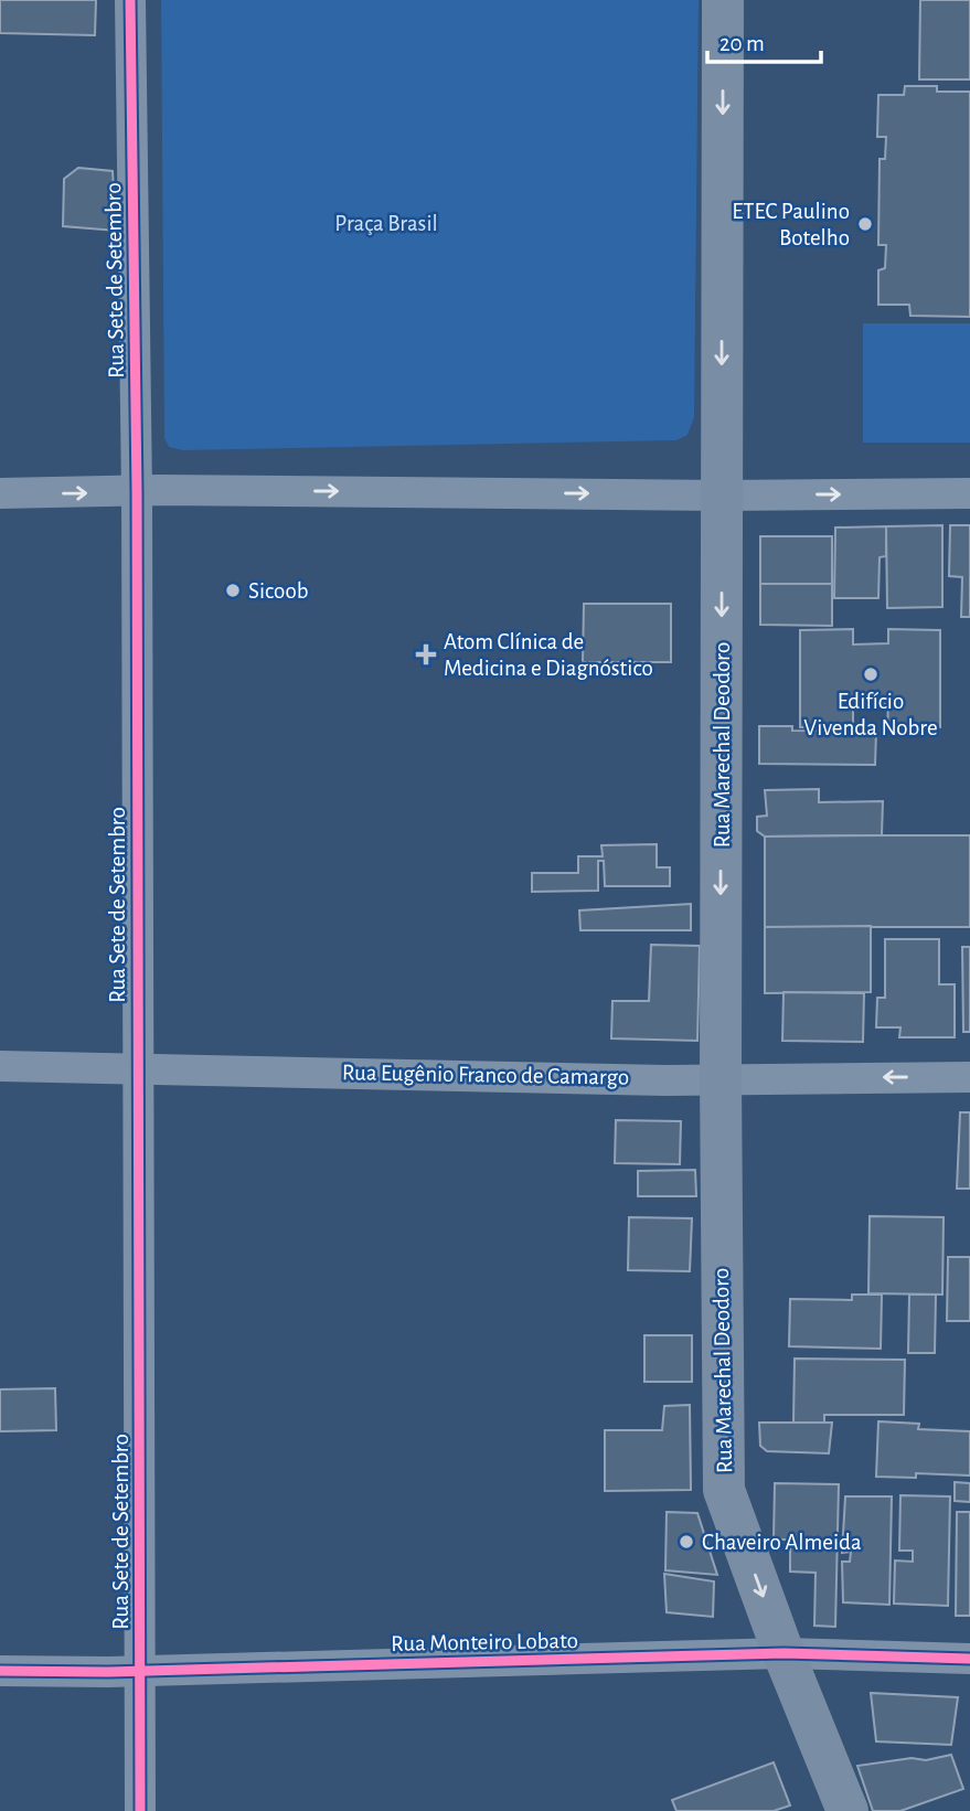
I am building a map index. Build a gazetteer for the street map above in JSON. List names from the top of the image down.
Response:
{
  "streets": {
    "main road": ["Rua Marechal Deodoro"],
    "street": ["Rua Sete de Setembro", "Rua Eugênio Franco de Camargo", "Rua Monteiro Lobato"]
  },
  "crossings": [
    ["Rua Sete de Setembro", "Rua Eugênio Franco de Camargo"],
    ["Rua Sete de Setembro", "Rua Monteiro Lobato"],
    ["Rua Marechal Deodoro", "Rua Eugênio Franco de Camargo"],
    ["Rua Marechal Deodoro", "Rua Monteiro Lobato"]
  ],
  "one_way": ["Rua Marechal Deodoro"],
  "parks": ["Praça Brasil"],
  "places": {
    "other": [
      "ETEC Paulino Botelho",
      "Sicoob",
      "Edifício Vivenda Nobre",
      "Chaveiro Almeida"
    ],
    "health": ["Atom Clínica de Medicina e Diagnóstico"]
  },
  "scale_bar": "20 m"
}
